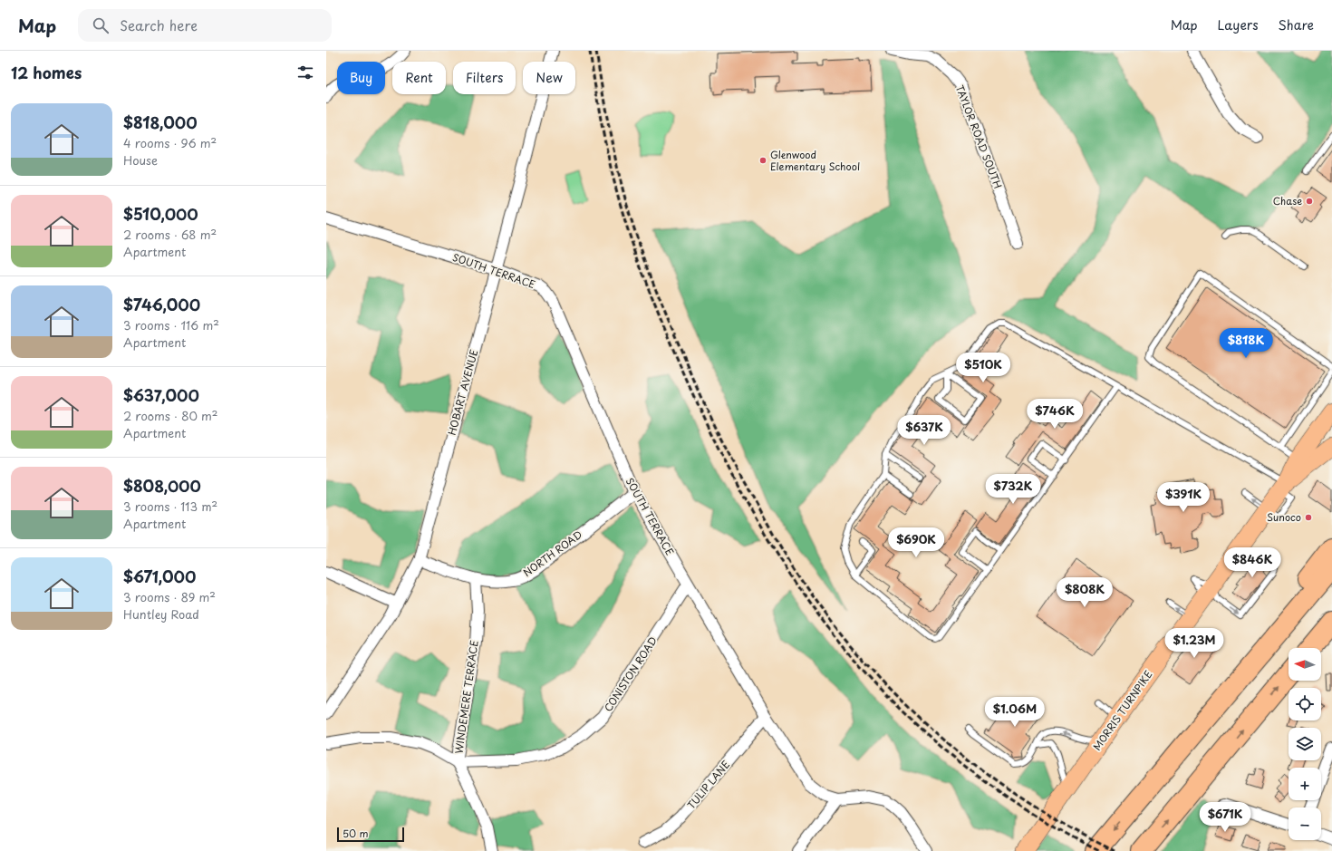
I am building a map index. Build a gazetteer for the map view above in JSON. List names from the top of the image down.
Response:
{
  "streets": {
    "main road": ["MORRIS TURNPIKE"],
    "street": [
      "TAYLOR ROAD SOUTH",
      "SOUTH TERRACE",
      "HOBART AVENUE",
      "NORTH ROAD",
      "CONISTON ROAD",
      "WINDEMERE TERRACE",
      "TULIP LANE"
    ]
  },
  "crossings": [
    ["SOUTH TERRACE", "HOBART AVENUE"],
    ["SOUTH TERRACE", "NORTH ROAD"],
    ["SOUTH TERRACE", "CONISTON ROAD"],
    ["SOUTH TERRACE", "TULIP LANE"],
    ["HOBART AVENUE", "NORTH ROAD"],
    ["NORTH ROAD", "WINDEMERE TERRACE"],
    ["CONISTON ROAD", "WINDEMERE TERRACE"]
  ],
  "places": ["Glenwood Elementary School", "Chase", "Sunoco"],
  "scale_bar": "50 m",
  "north": "left",
  "page": {
    "header": "Map",
    "search": "Search here",
    "nav": ["Map", "Layers", "Share"],
    "heading": "12 homes",
    "chip": [
      "Buy",
      "Rent",
      "Filters",
      "New"
    ],
    "list": [
      {
        "name": "$818,000",
        "note": "4 rooms · 96 m² · House"
      },
      {
        "name": "$510,000",
        "note": "2 rooms · 68 m² · Apartment"
      },
      {
        "name": "$746,000",
        "note": "3 rooms · 116 m² · Apartment"
      },
      {
        "name": "$637,000",
        "note": "2 rooms · 80 m² · Apartment"
      },
      {
        "name": "$808,000",
        "note": "3 rooms · 113 m² · Apartment"
      },
      {
        "name": "$671,000",
        "note": "3 rooms · 89 m² · Huntley Road"
      }
    ],
    "price": [
      "$818K",
      "$510K",
      "$746K",
      "$637K",
      "$732K",
      "$391K",
      "$690K",
      "$846K",
      "$808K",
      "$1.23M",
      "$1.06M",
      "$671K"
    ],
    "map_buttons": ["+", "−"],
    "scale": "50 m"
  }
}
